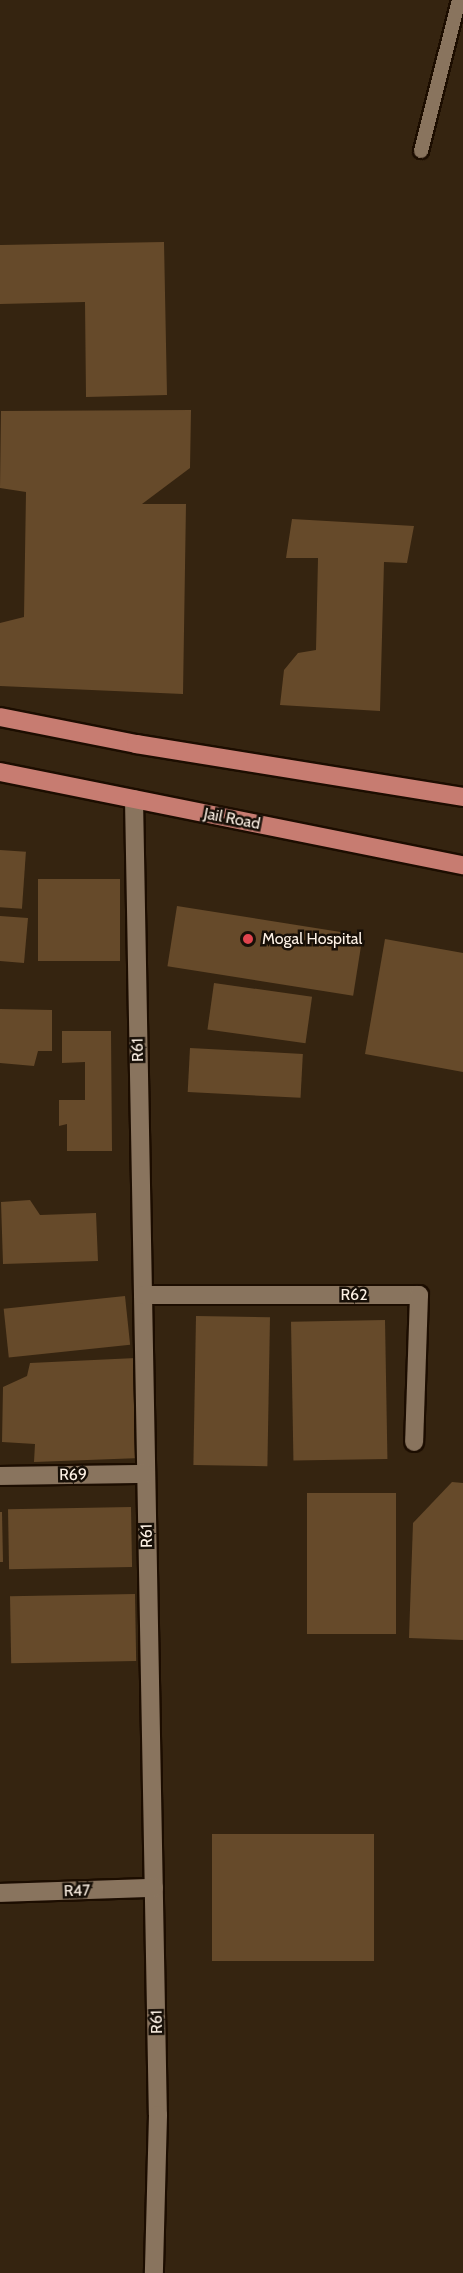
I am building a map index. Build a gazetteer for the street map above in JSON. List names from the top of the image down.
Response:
{
  "streets": {
    "main road": ["Jail Road"],
    "street": [
      "R61",
      "R62",
      "R69",
      "R47"
    ]
  },
  "crossings": [
    ["Jail Road", "R61"],
    ["R61", "R62"],
    ["R61", "R69"],
    ["R61", "R47"]
  ],
  "places": ["Mogal Hospital"]
}
